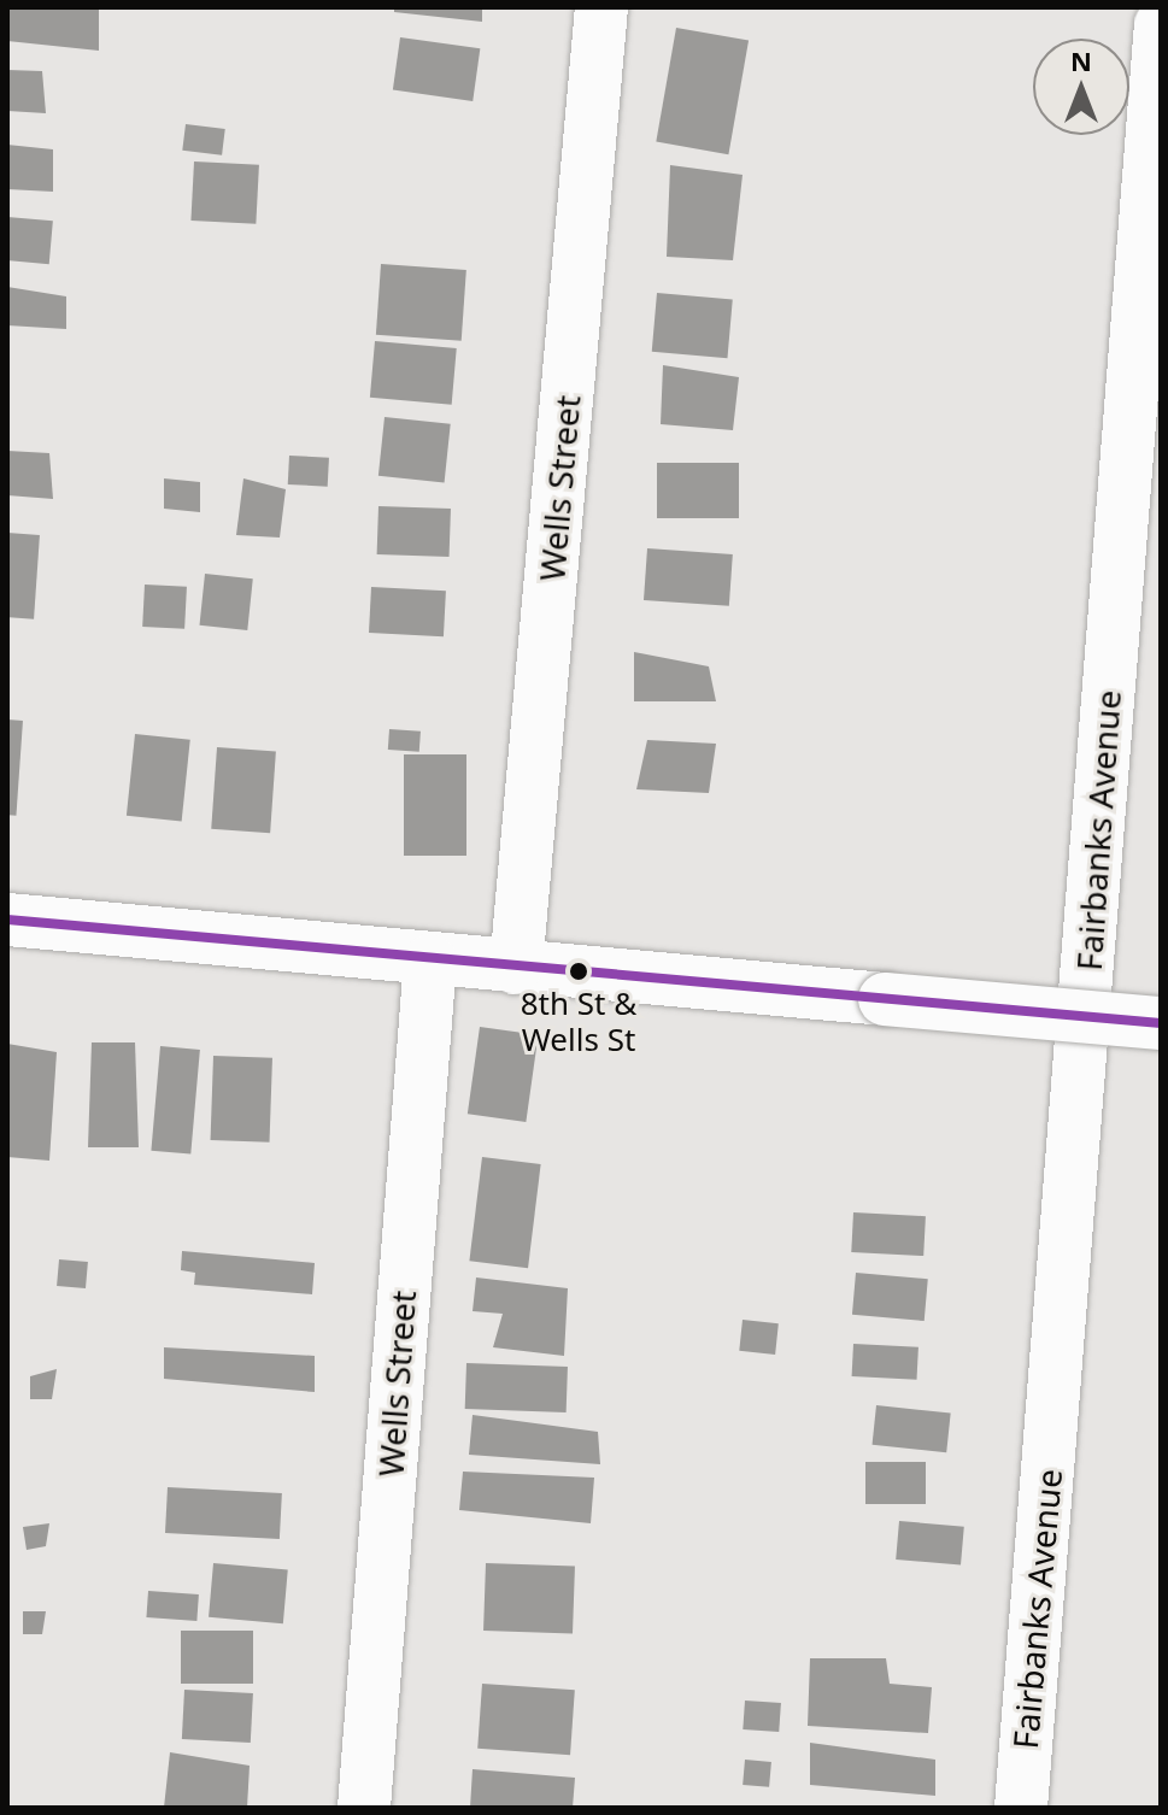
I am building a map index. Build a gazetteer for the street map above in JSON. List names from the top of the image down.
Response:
{
  "streets": {
    "street": ["Wells Street", "Fairbanks Avenue"]
  },
  "places": ["8th St & Wells St"],
  "north": "top"
}
